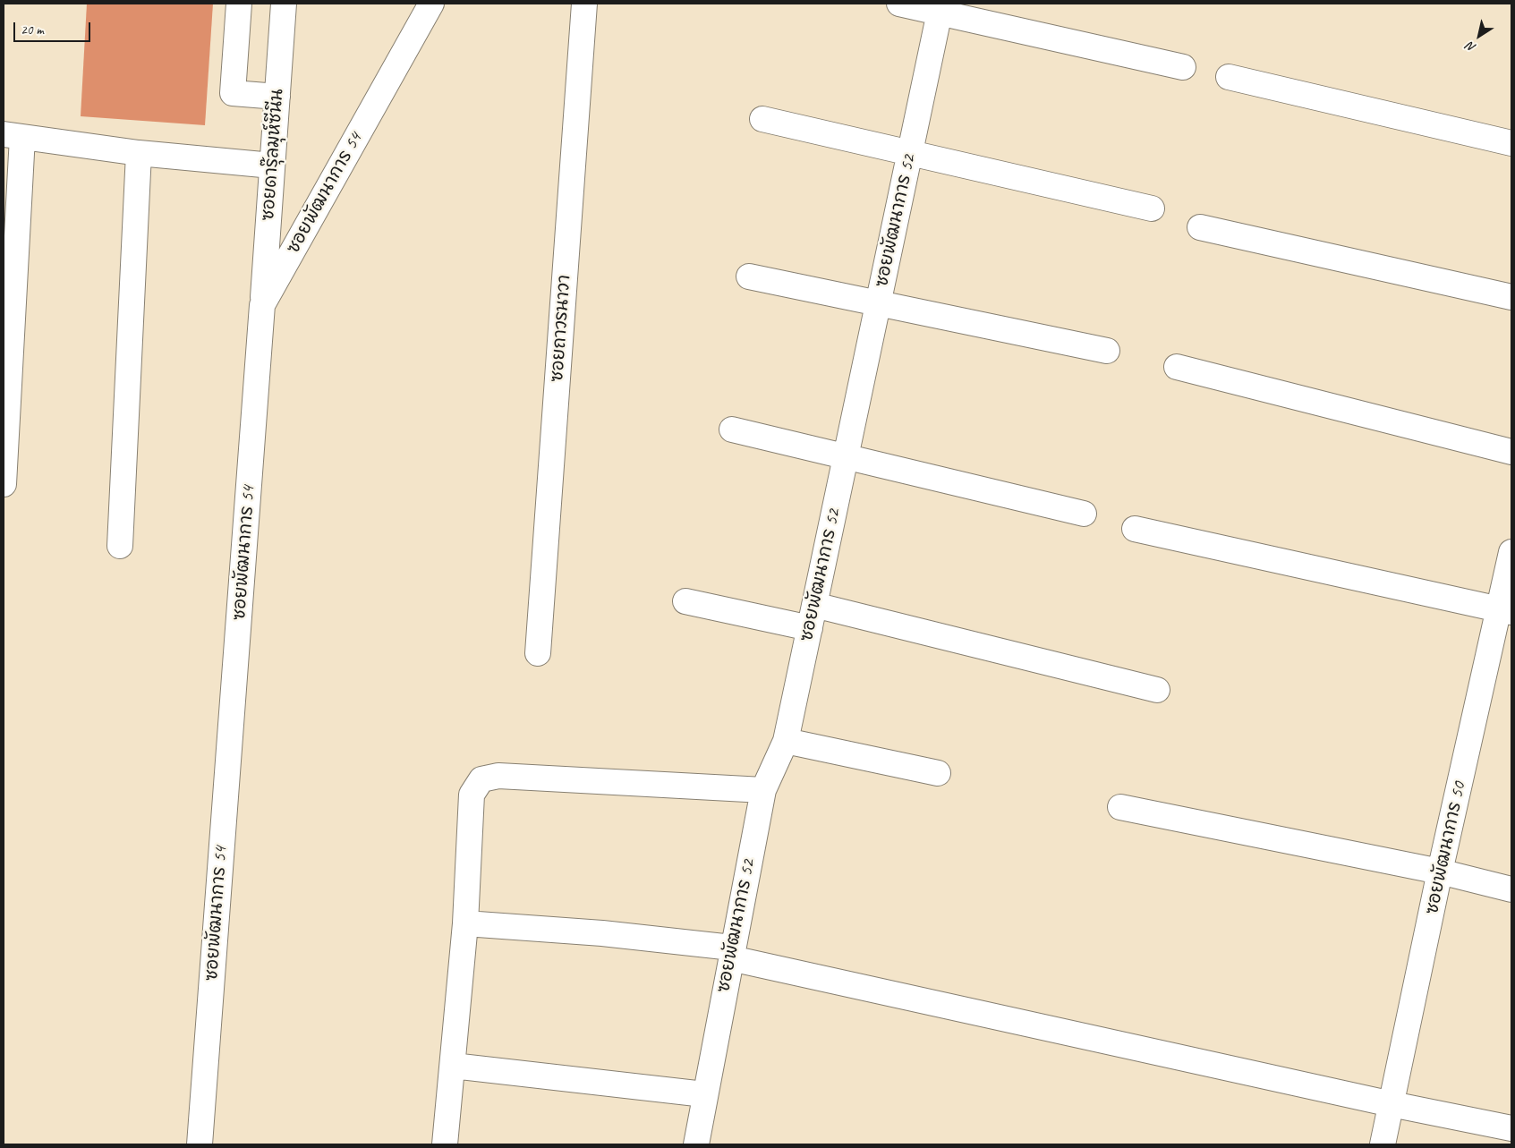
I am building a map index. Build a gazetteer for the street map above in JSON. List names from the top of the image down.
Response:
{
  "streets": {
    "street": [
      "ซอยดารุ๊ลมุห์ซีนีน",
      "ซอยพัฒนาการ 54",
      "ซอยพัฒนาการ 52",
      "ซอยถาวรนาวา",
      "ซอยพัฒนาการ 50"
    ]
  },
  "crossings": [
    ["ซอยดารุ๊ลมุห์ซีนีน", "ซอยพัฒนาการ 54"]
  ],
  "scale_bar": "20 m",
  "north": "bottom left"
}
